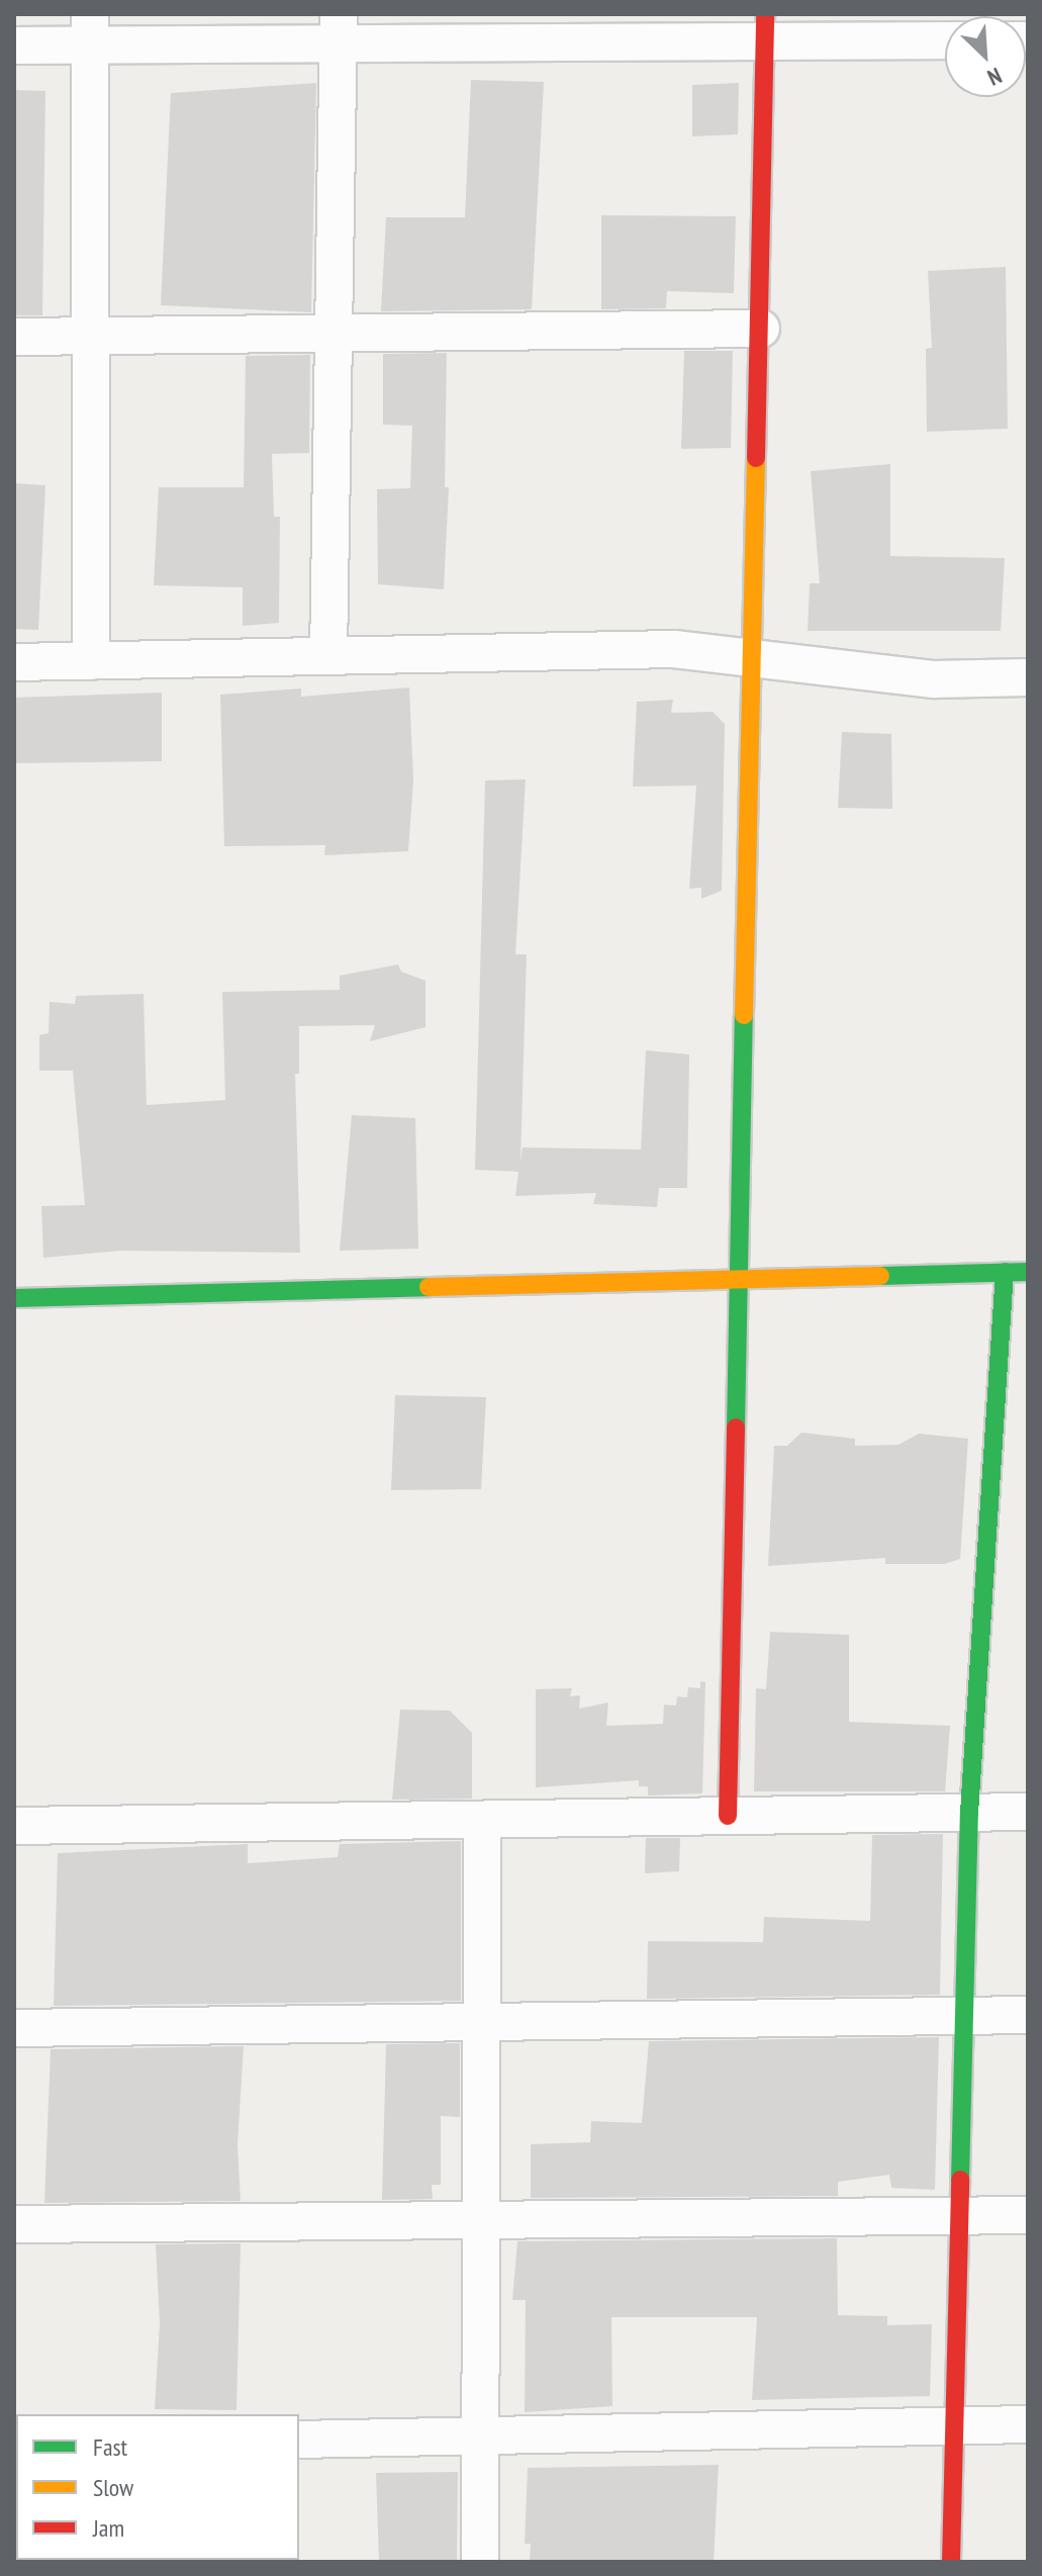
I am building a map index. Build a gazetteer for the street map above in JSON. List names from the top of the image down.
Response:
{
  "legend": ["Fast", "Slow", "Jam"],
  "north": "bottom right"
}
